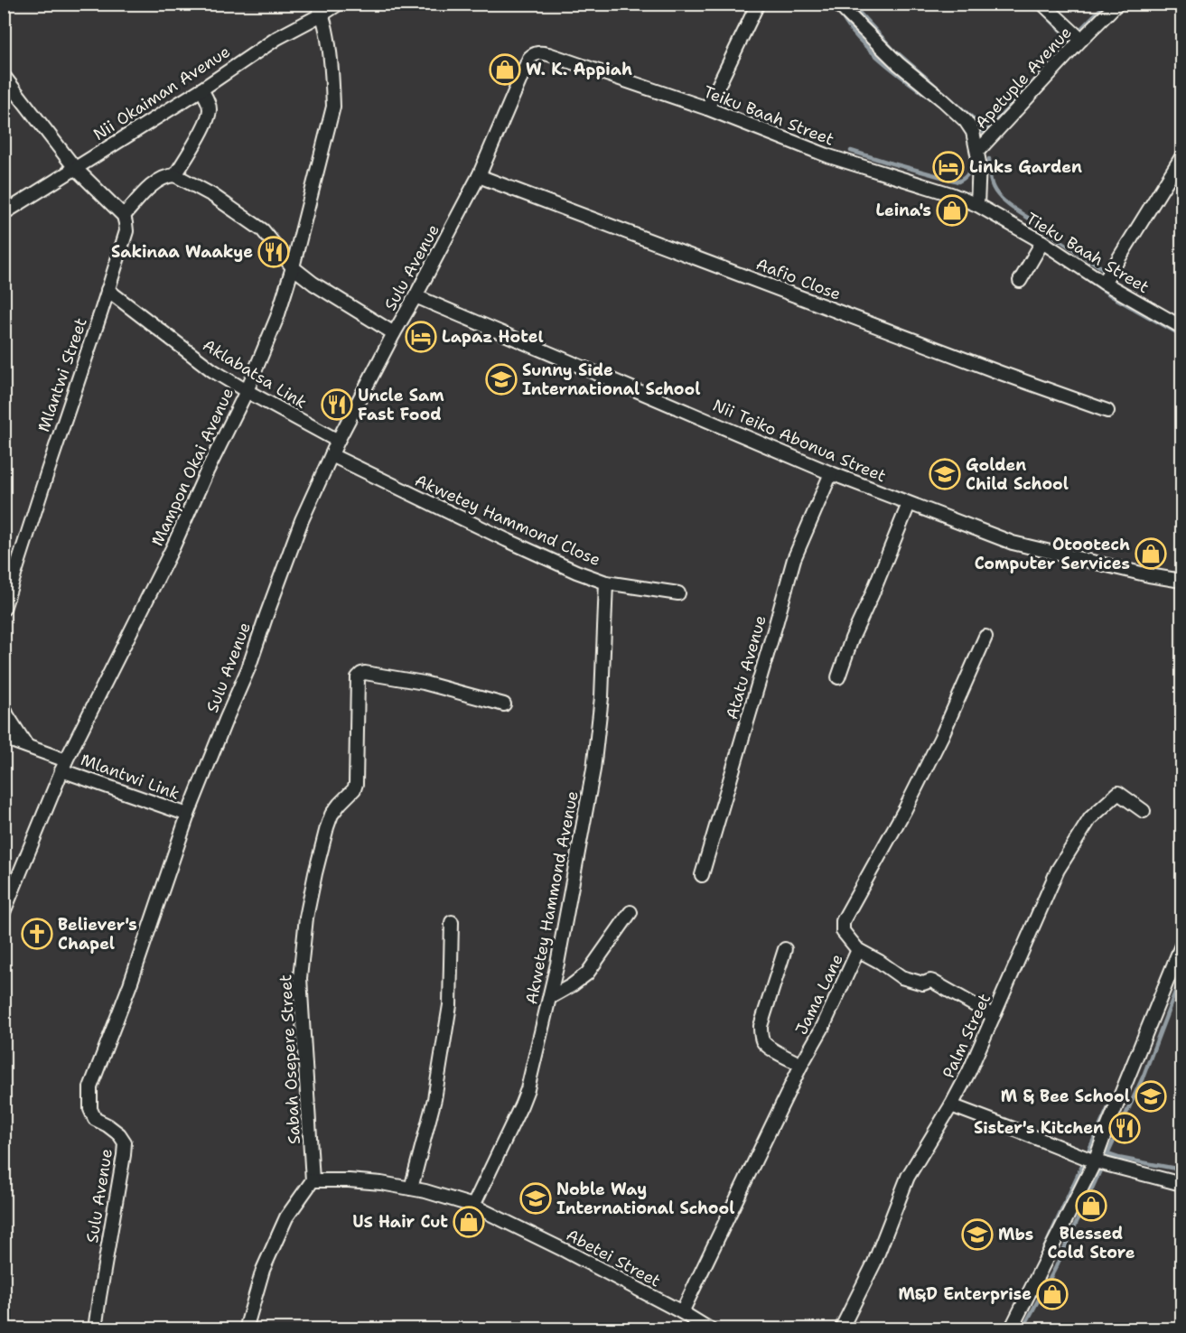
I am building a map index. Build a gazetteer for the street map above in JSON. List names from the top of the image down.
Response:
{
  "streets": {
    "street": [
      "Apetuple Avenue",
      "Nii Okaiman Avenue",
      "Teiku Baah Street",
      "Tieku Baah Street",
      "Sulu Avenue",
      "Aafio Close",
      "Aklabatsa Link",
      "Mlantwi Street",
      "Nii Teiko Abonua Street",
      "Mampon Okai Avenue",
      "Akwetey Hammond Close",
      "Atatu Avenue",
      "Mlantwi Link",
      "Akwetey Hammond Avenue",
      "Jama Lane",
      "Palm Street",
      "Sabah Osepere Street",
      "Abetei Street"
    ]
  },
  "crossings": [
    ["Nii Okaiman Avenue", "Mampon Okai Avenue"],
    ["Teiku Baah Street", "Tieku Baah Street"],
    ["Teiku Baah Street", "Sulu Avenue"],
    ["Sulu Avenue", "Aafio Close"],
    ["Sulu Avenue", "Aklabatsa Link"],
    ["Sulu Avenue", "Nii Teiko Abonua Street"],
    ["Sulu Avenue", "Akwetey Hammond Close"],
    ["Sulu Avenue", "Mlantwi Link"],
    ["Aklabatsa Link", "Mlantwi Street"],
    ["Aklabatsa Link", "Mampon Okai Avenue"],
    ["Nii Teiko Abonua Street", "Atatu Avenue"],
    ["Mampon Okai Avenue", "Mlantwi Link"],
    ["Akwetey Hammond Close", "Akwetey Hammond Avenue"],
    ["Akwetey Hammond Avenue", "Abetei Street"],
    ["Jama Lane", "Abetei Street"],
    ["Sabah Osepere Street", "Abetei Street"]
  ],
  "places": {
    "shop": [
      "W. K. Appiah",
      "Leina's",
      "Otootech Computer Services",
      "Blessed Cold Store",
      "US Hair Cut",
      "M&D Enterprise"
    ],
    "hotel": ["Links Garden", "Lapaz Hotel"],
    "restaurant": ["Sakinaa Waakye", "Uncle Sam Fast Food", "Sister's Kitchen"],
    "school or university": [
      "Sunny Side International School",
      "Golden Child School",
      "M & Bee School",
      "Noble Way International School",
      "Mbs"
    ],
    "church": ["Believer's Chapel"]
  }
}
